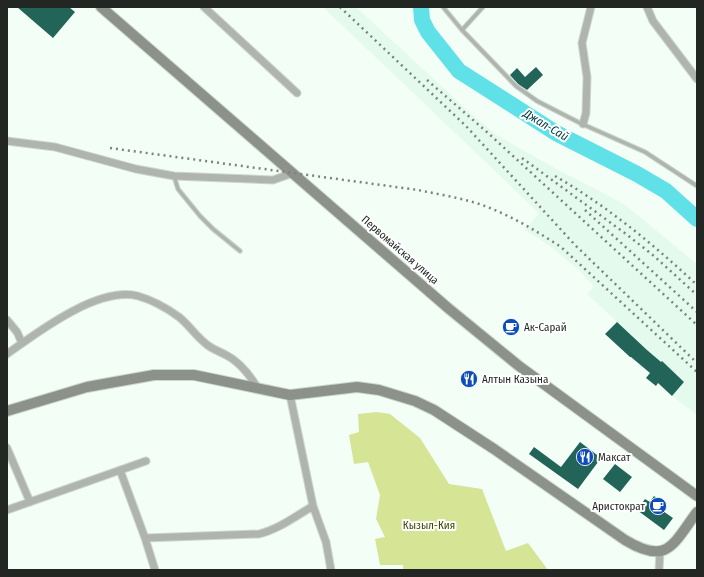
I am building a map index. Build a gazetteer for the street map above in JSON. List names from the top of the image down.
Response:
{
  "streets": {
    "main road": ["Первомайская улица"]
  },
  "water": ["Джал-Сай"],
  "parks": ["Кызыл-Кия"],
  "places": {
    "cafe": ["Ак-Сарай", "Аристократ"],
    "restaurant": ["Алтын Казына", "Максат"]
  }
}
